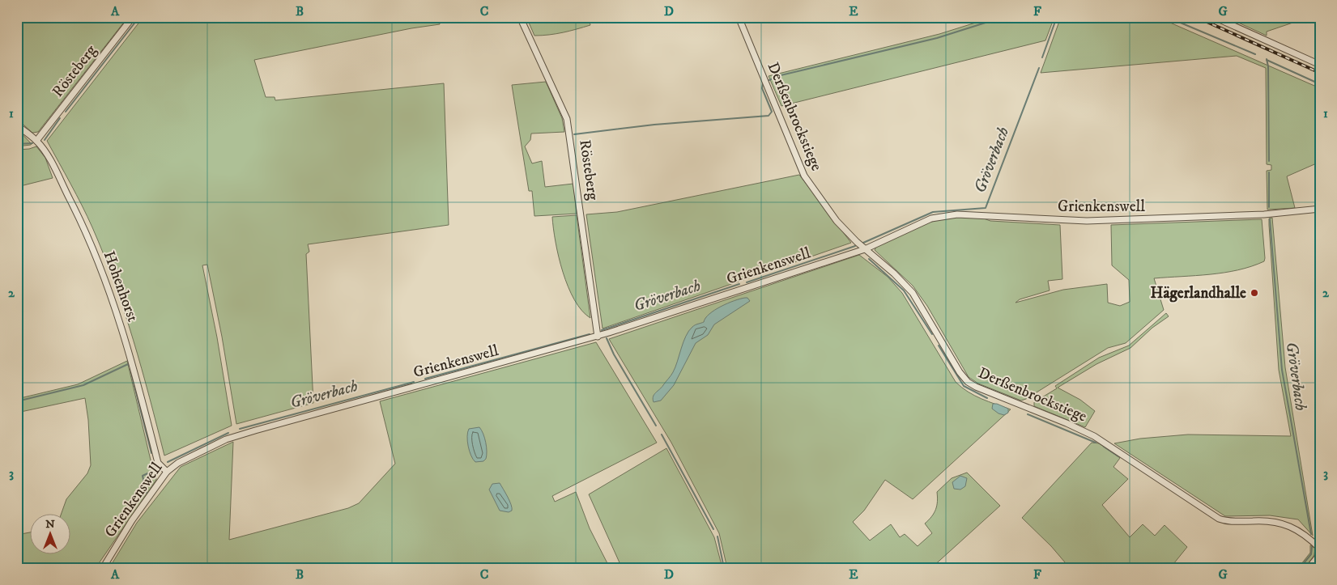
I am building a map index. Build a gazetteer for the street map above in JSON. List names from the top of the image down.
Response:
{
  "streets": {
    "street": [
      "Rösteberg",
      "Derßenbrockstiege",
      "Grienkenswell",
      "Hohenhorst"
    ]
  },
  "crossings": [
    ["Rösteberg", "Grienkenswell"],
    ["Rösteberg", "Hohenhorst"],
    ["Derßenbrockstiege", "Grienkenswell"],
    ["Grienkenswell", "Hohenhorst"]
  ],
  "water": ["Gröverbach"],
  "places": ["Hägerlandhalle"],
  "north": "top",
  "grid": {
    "columns": [
      "A",
      "B",
      "C",
      "D",
      "E",
      "F",
      "G"
    ],
    "rows": ["1", "2", "3"]
  }
}
